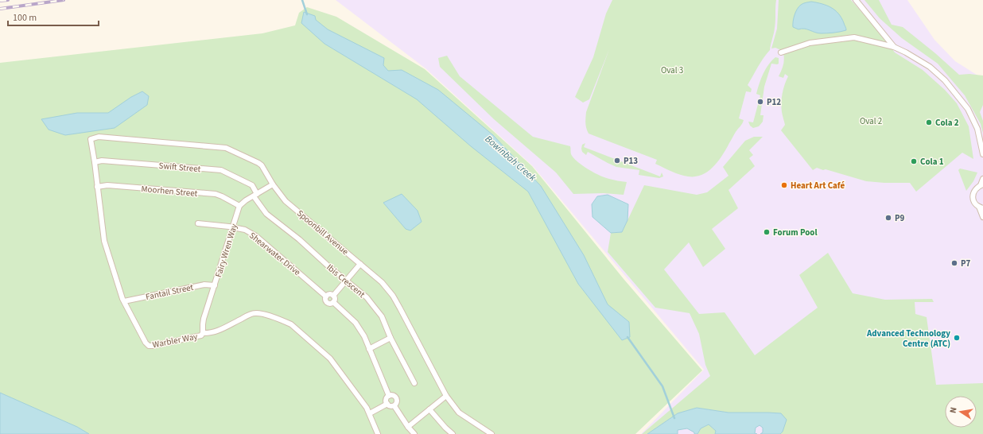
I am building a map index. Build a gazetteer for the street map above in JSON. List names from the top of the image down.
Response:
{
  "streets": {
    "street": [
      "Swift Street",
      "Moorhen Street",
      "Spoonbill Avenue",
      "Fairy Wren Way",
      "Shearwater Drive",
      "Ibis Crescent",
      "Fantail Street",
      "Warbler Way"
    ]
  },
  "crossings": [
    ["Swift Street", "Ibis Crescent"],
    ["Swift Street", "Warbler Way"],
    ["Moorhen Street", "Fairy Wren Way"],
    ["Moorhen Street", "Warbler Way"],
    ["Spoonbill Avenue", "Warbler Way"],
    ["Fairy Wren Way", "Shearwater Drive"],
    ["Fairy Wren Way", "Fantail Street"],
    ["Fairy Wren Way", "Warbler Way"],
    ["Fantail Street", "Warbler Way"]
  ],
  "water": ["Bowinbah Creek"],
  "parks": ["Oval 3", "Oval 2"],
  "places": [
    "P12",
    "Cola 2",
    "P13",
    "Cola 1",
    "Heart Art Café",
    "P9",
    "Forum Pool",
    "P7",
    "Advanced Technology Centre (ATC)"
  ],
  "scale_bar": "100 m",
  "north": "left"
}
